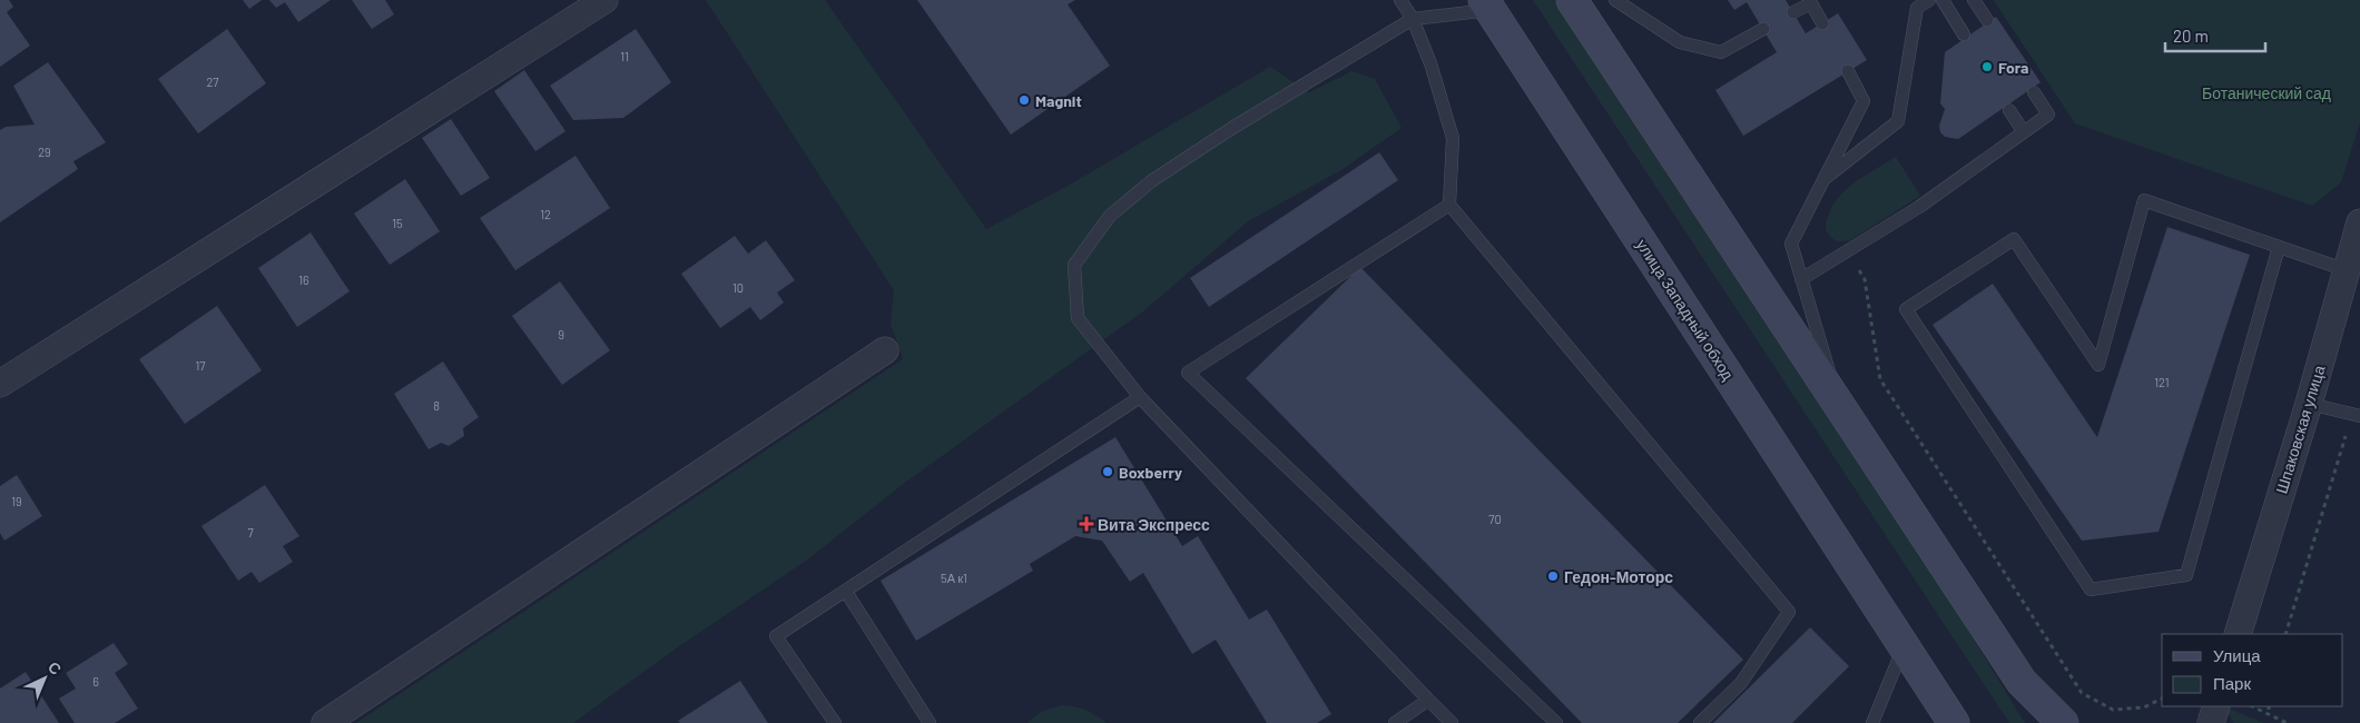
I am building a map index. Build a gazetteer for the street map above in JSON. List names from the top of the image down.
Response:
{
  "streets": {
    "main road": ["улица Западный обход"],
    "street": ["Шпаковская улица"]
  },
  "parks": ["Ботанический сад"],
  "places": {
    "other": [
      "Fora",
      "Magnit",
      "Boxberry",
      "Гедон-Моторс"
    ],
    "health": ["Вита Экспресс"]
  },
  "house_numbers": [
    "11",
    "27",
    "29",
    "12",
    "15",
    "16",
    "10",
    "9",
    "17",
    "121",
    "8",
    "19",
    "70",
    "7",
    "5А к1",
    "6"
  ],
  "legend": ["Улица", "Парк"],
  "scale_bar": "20 m",
  "north": "top right"
}
